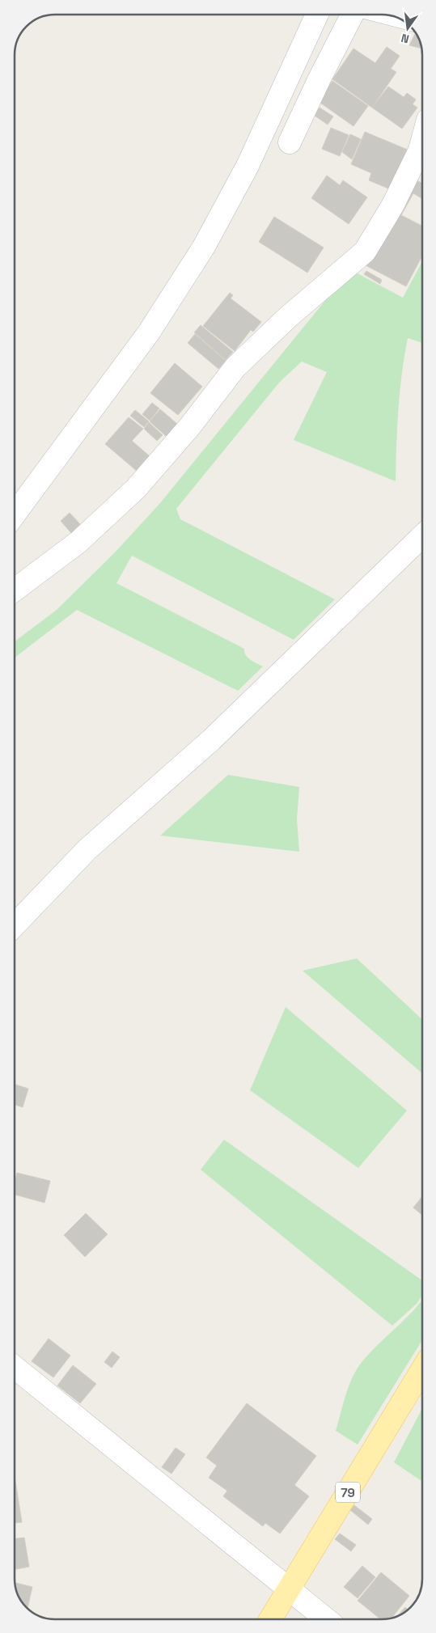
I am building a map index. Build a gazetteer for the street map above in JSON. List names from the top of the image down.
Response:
{
  "streets": {
    "main road": ["79"]
  },
  "north": "bottom"
}
